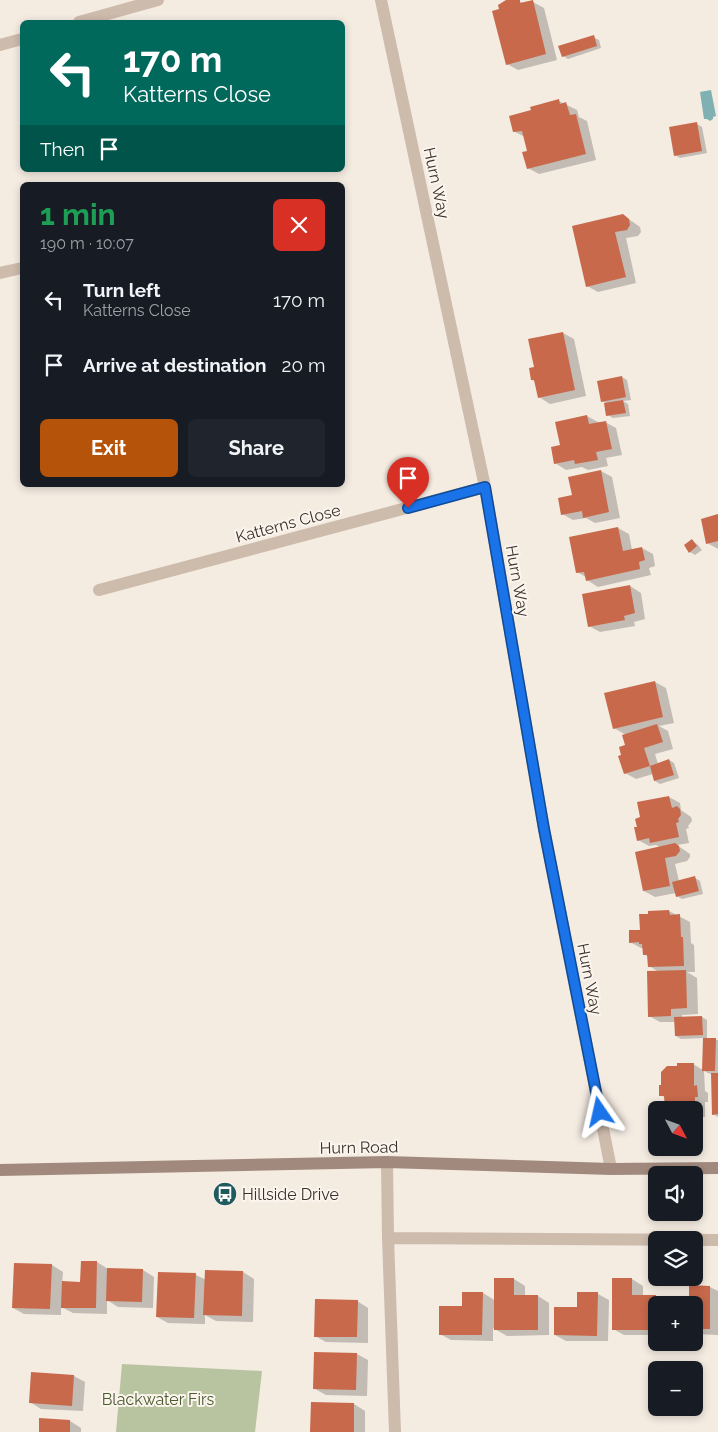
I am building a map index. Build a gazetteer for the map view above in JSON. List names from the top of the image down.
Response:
{
  "streets": {
    "main road": ["Hurn Road"],
    "street": ["Hurn Way", "Katterns Close"]
  },
  "crossings": [
    ["Hurn Way", "Katterns Close"],
    ["Hurn Way", "Hurn Road"]
  ],
  "parks": ["Blackwater Firs"],
  "places": {
    "bus stop": ["Hillside Drive"]
  },
  "north": "bottom right",
  "page": {
    "turn": ["170 m", "Katterns Close"],
    "then": "Then",
    "heading": ["1 min", "190 m · 10:07"],
    "list": [
      {
        "name": "Turn left",
        "note": "Katterns Close",
        "value": "170 m"
      },
      {
        "name": "Arrive at destination",
        "value": "20 m"
      }
    ],
    "buttons": ["Exit", "Share"],
    "map_buttons": ["+", "−"]
  }
}
